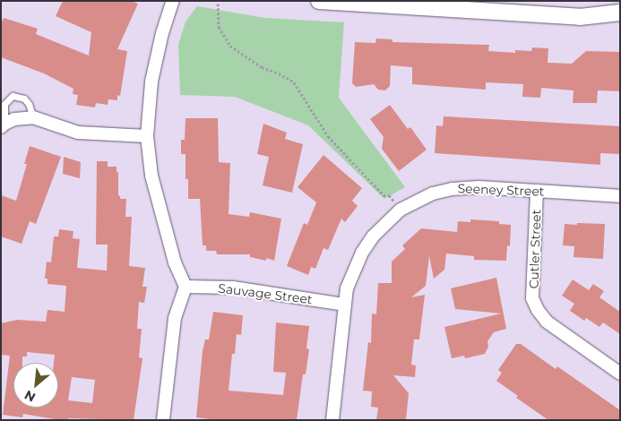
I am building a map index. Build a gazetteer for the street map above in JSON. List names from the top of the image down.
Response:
{
  "streets": {
    "street": ["Seeney Street", "Cutler Street", "Sauvage Street"]
  },
  "crossings": [
    ["Seeney Street", "Cutler Street"],
    ["Seeney Street", "Sauvage Street"]
  ],
  "north": "bottom left"
}
